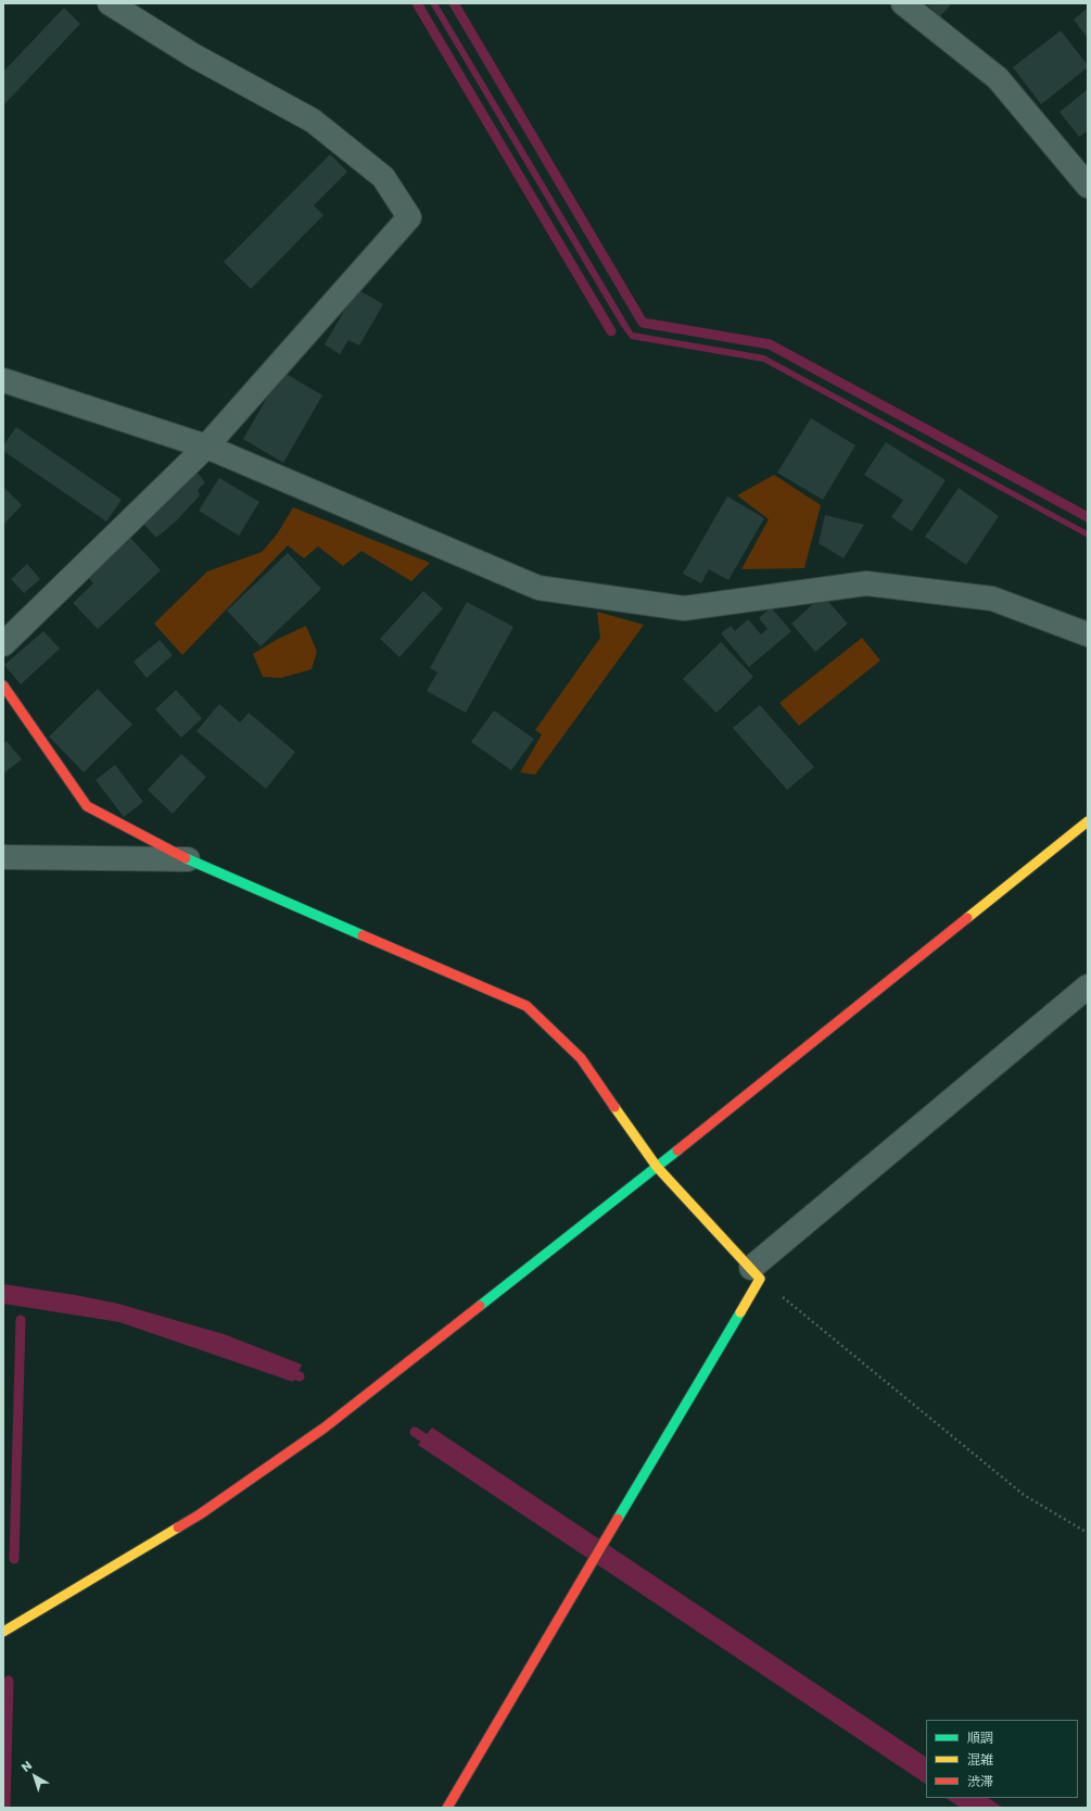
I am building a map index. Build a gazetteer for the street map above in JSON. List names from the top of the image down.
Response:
{
  "legend": ["順調", "混雑", "渋滞"],
  "north": "top left"
}
